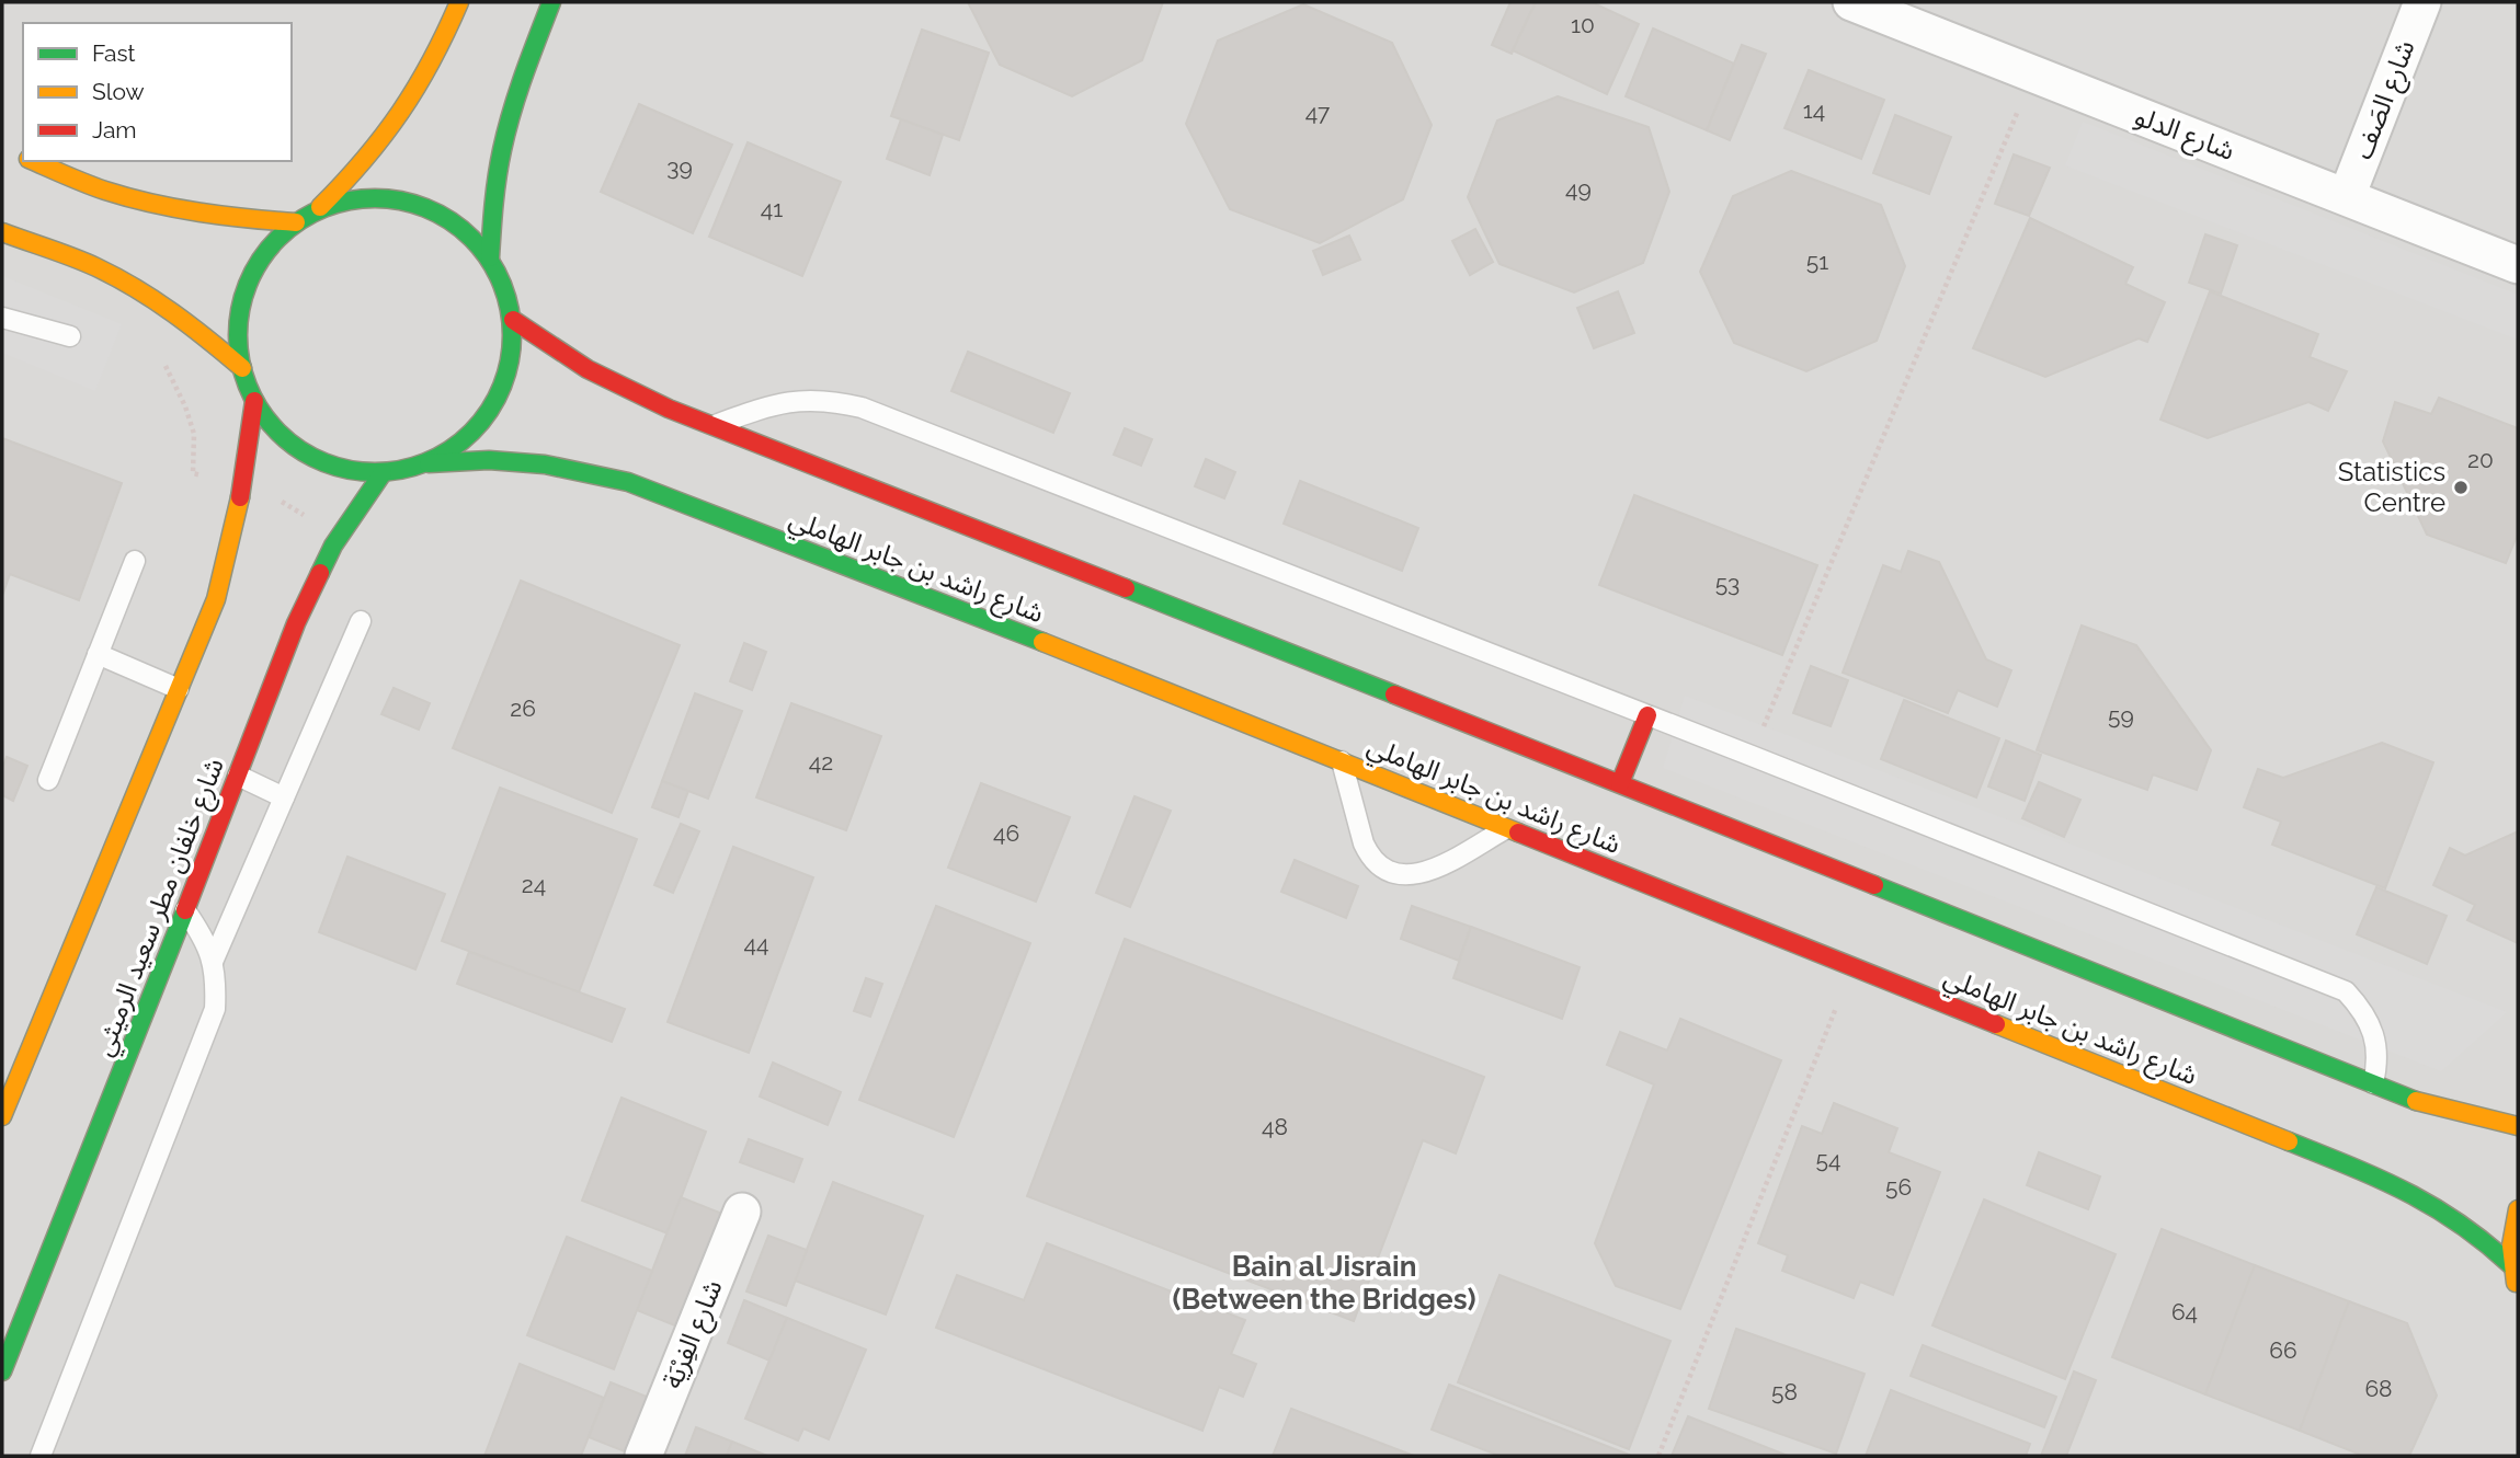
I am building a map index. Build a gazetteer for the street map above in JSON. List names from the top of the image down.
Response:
{
  "streets": {
    "street": [
      "شارع الصَف",
      "شارع الدلو",
      "شارع راشد بن جابر الهاملي",
      "شارع خلفان مطر سعيد الرميثي",
      "شارع الفِرْيَة"
    ]
  },
  "crossings": [
    ["شارع الصَف", "شارع الدلو"]
  ],
  "districts": ["Bain al Jisrain (Between the Bridges)"],
  "places": ["Statistics Centre"],
  "house_numbers": [
    "10",
    "14",
    "47",
    "39",
    "49",
    "41",
    "51",
    "20",
    "53",
    "26",
    "59",
    "42",
    "46",
    "24",
    "44",
    "48",
    "54",
    "56",
    "64",
    "66",
    "68",
    "58"
  ],
  "legend": ["Fast", "Slow", "Jam"]
}
